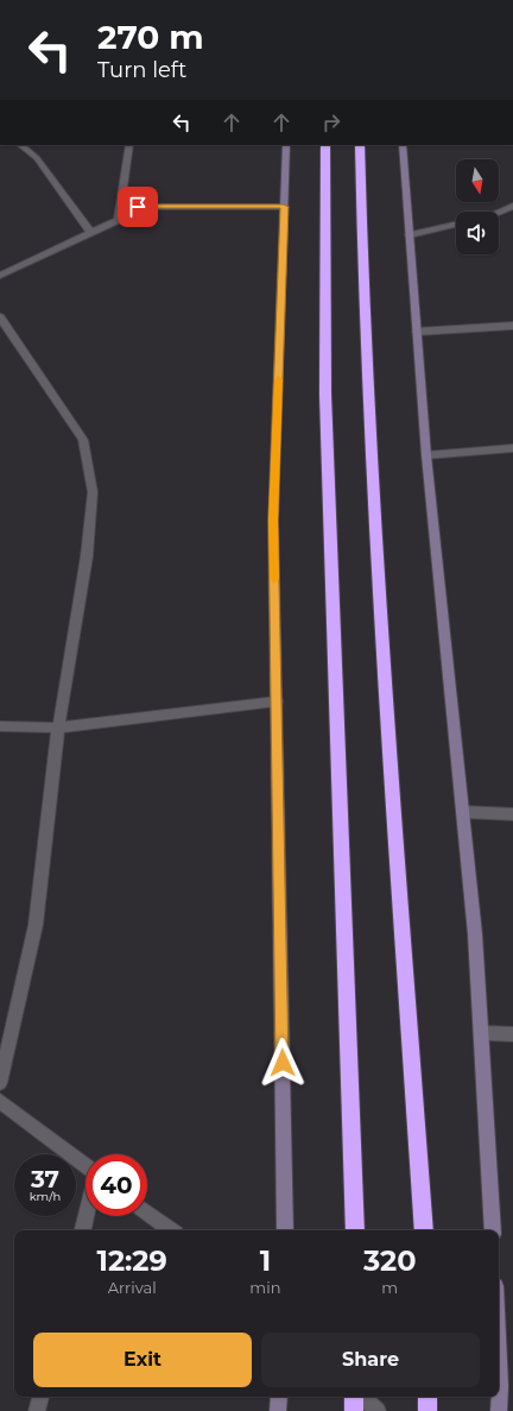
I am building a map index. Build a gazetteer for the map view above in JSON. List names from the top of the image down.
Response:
{
  "north": "bottom",
  "page": {
    "turn": ["270 m", "Turn left"],
    "speed": "37 km/h",
    "limit": "40",
    "eta": [
      "12:29",
      "Arrival",
      "1",
      "min",
      "320",
      "m"
    ],
    "buttons": ["Exit", "Share"]
  }
}
